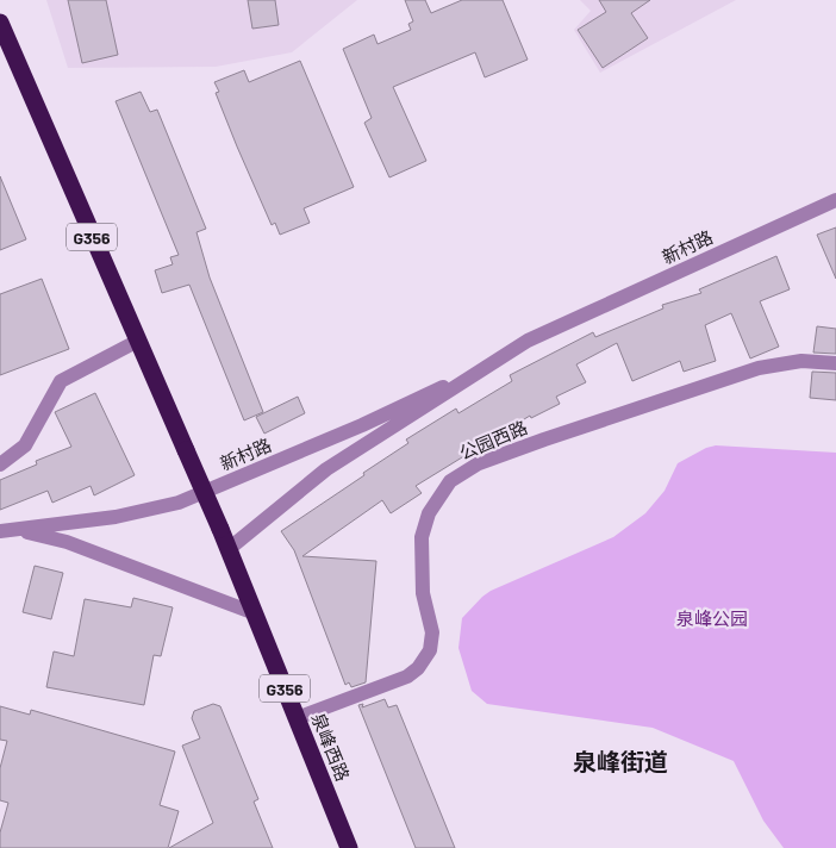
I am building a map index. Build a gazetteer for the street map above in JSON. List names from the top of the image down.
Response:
{
  "streets": {
    "highway": ["G356", "泉峰西路"],
    "street": ["新村路", "公园西路"]
  },
  "crossings": [
    ["G356", "泉峰西路"],
    ["新村路", "泉峰西路"],
    ["公园西路", "泉峰西路"]
  ],
  "districts": ["泉峰街道"],
  "parks": ["泉峰公园"]
}
